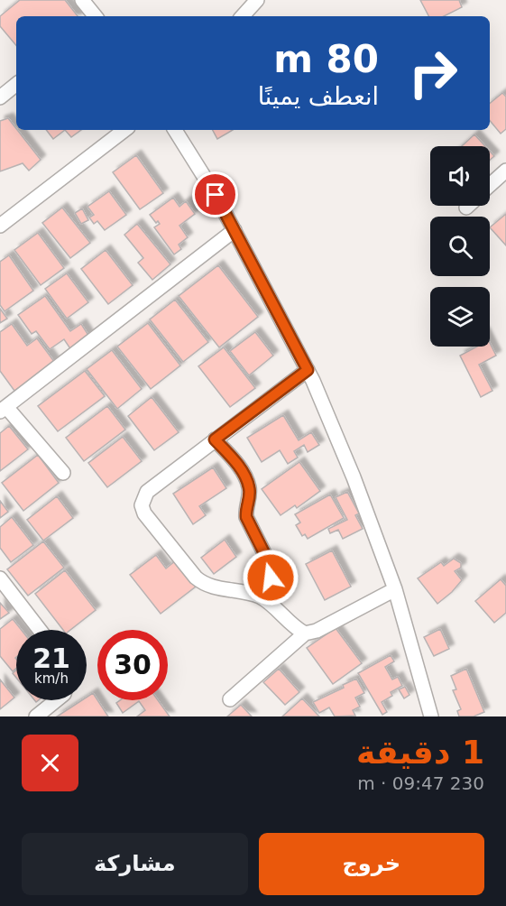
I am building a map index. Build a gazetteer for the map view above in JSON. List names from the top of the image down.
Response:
{
  "page": {
    "turn": ["80 m", "انعطف يمينًا"],
    "speed": "21 km/h",
    "limit": "30",
    "heading": ["1 دقيقة", "230 m · 09:47"],
    "buttons": ["خروج", "مشاركة"]
  }
}
